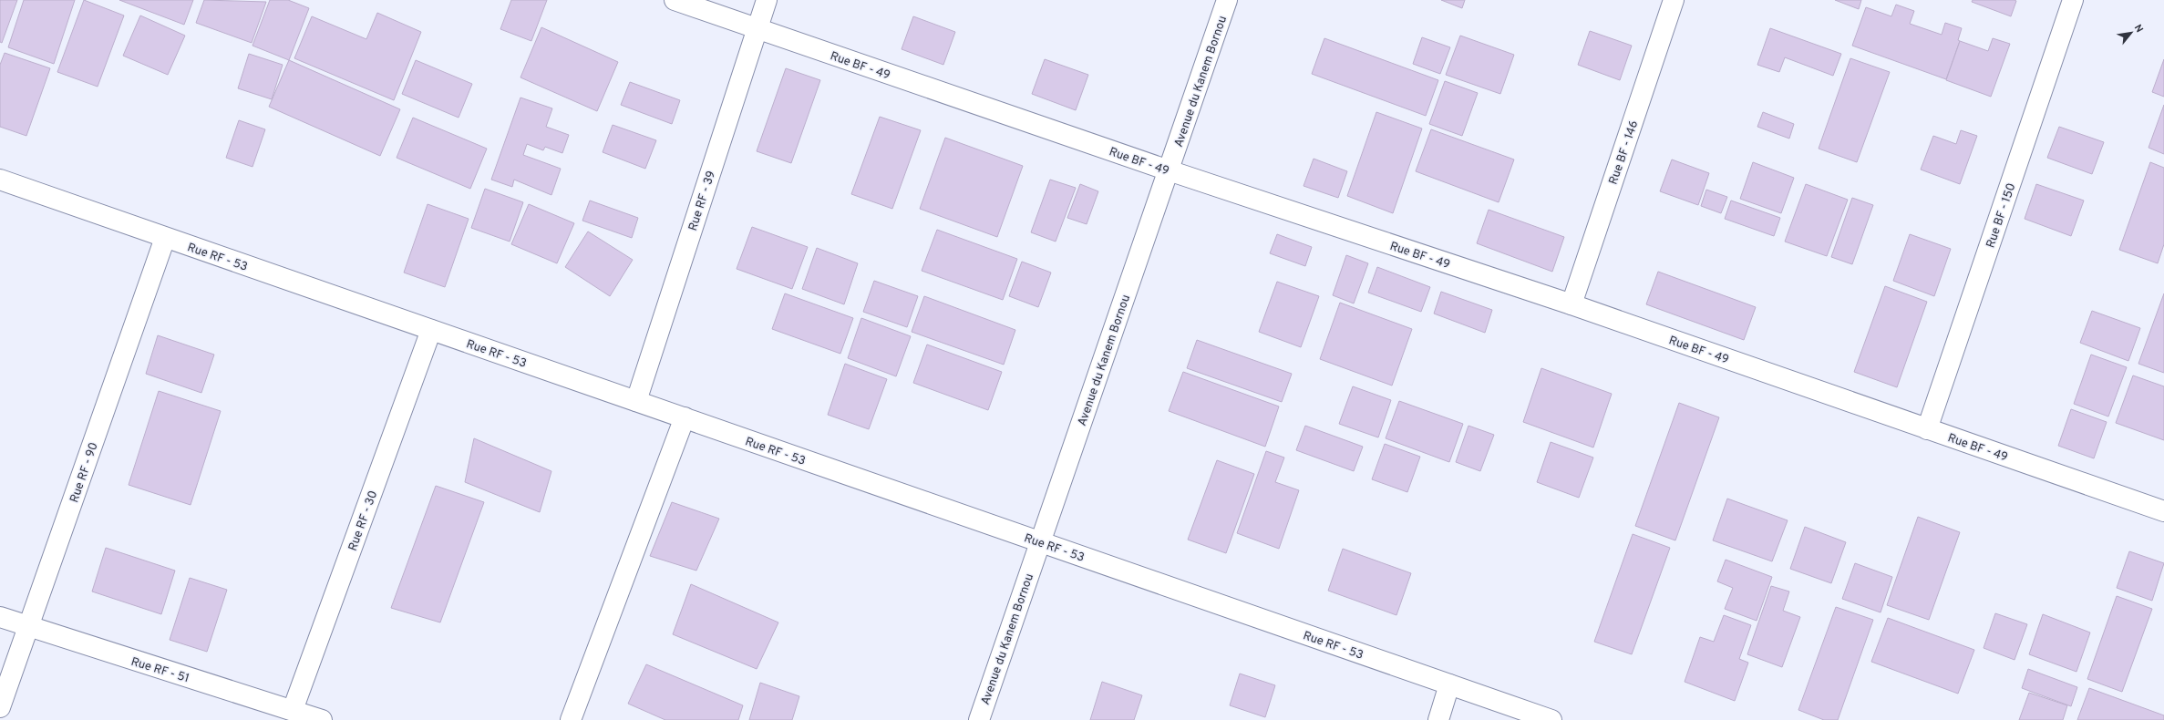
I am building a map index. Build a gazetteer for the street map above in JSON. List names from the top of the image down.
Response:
{
  "streets": {
    "street": [
      "Rue BF - 49",
      "Avenue du Kanem Bornou",
      "Rue BF - 146",
      "Rue RF - 39",
      "Rue BF - 150",
      "Rue RF - 53",
      "Rue RF - 90",
      "Rue RF - 30",
      "Rue RF - 51"
    ]
  },
  "crossings": [
    ["Rue BF - 49", "Avenue du Kanem Bornou"],
    ["Rue BF - 49", "Rue BF - 146"],
    ["Rue BF - 49", "Rue RF - 39"],
    ["Rue BF - 49", "Rue BF - 150"],
    ["Avenue du Kanem Bornou", "Rue RF - 53"],
    ["Rue RF - 39", "Rue RF - 53"],
    ["Rue RF - 53", "Rue RF - 90"],
    ["Rue RF - 53", "Rue RF - 30"],
    ["Rue RF - 90", "Rue RF - 51"],
    ["Rue RF - 30", "Rue RF - 51"]
  ],
  "north": "top right"
}
